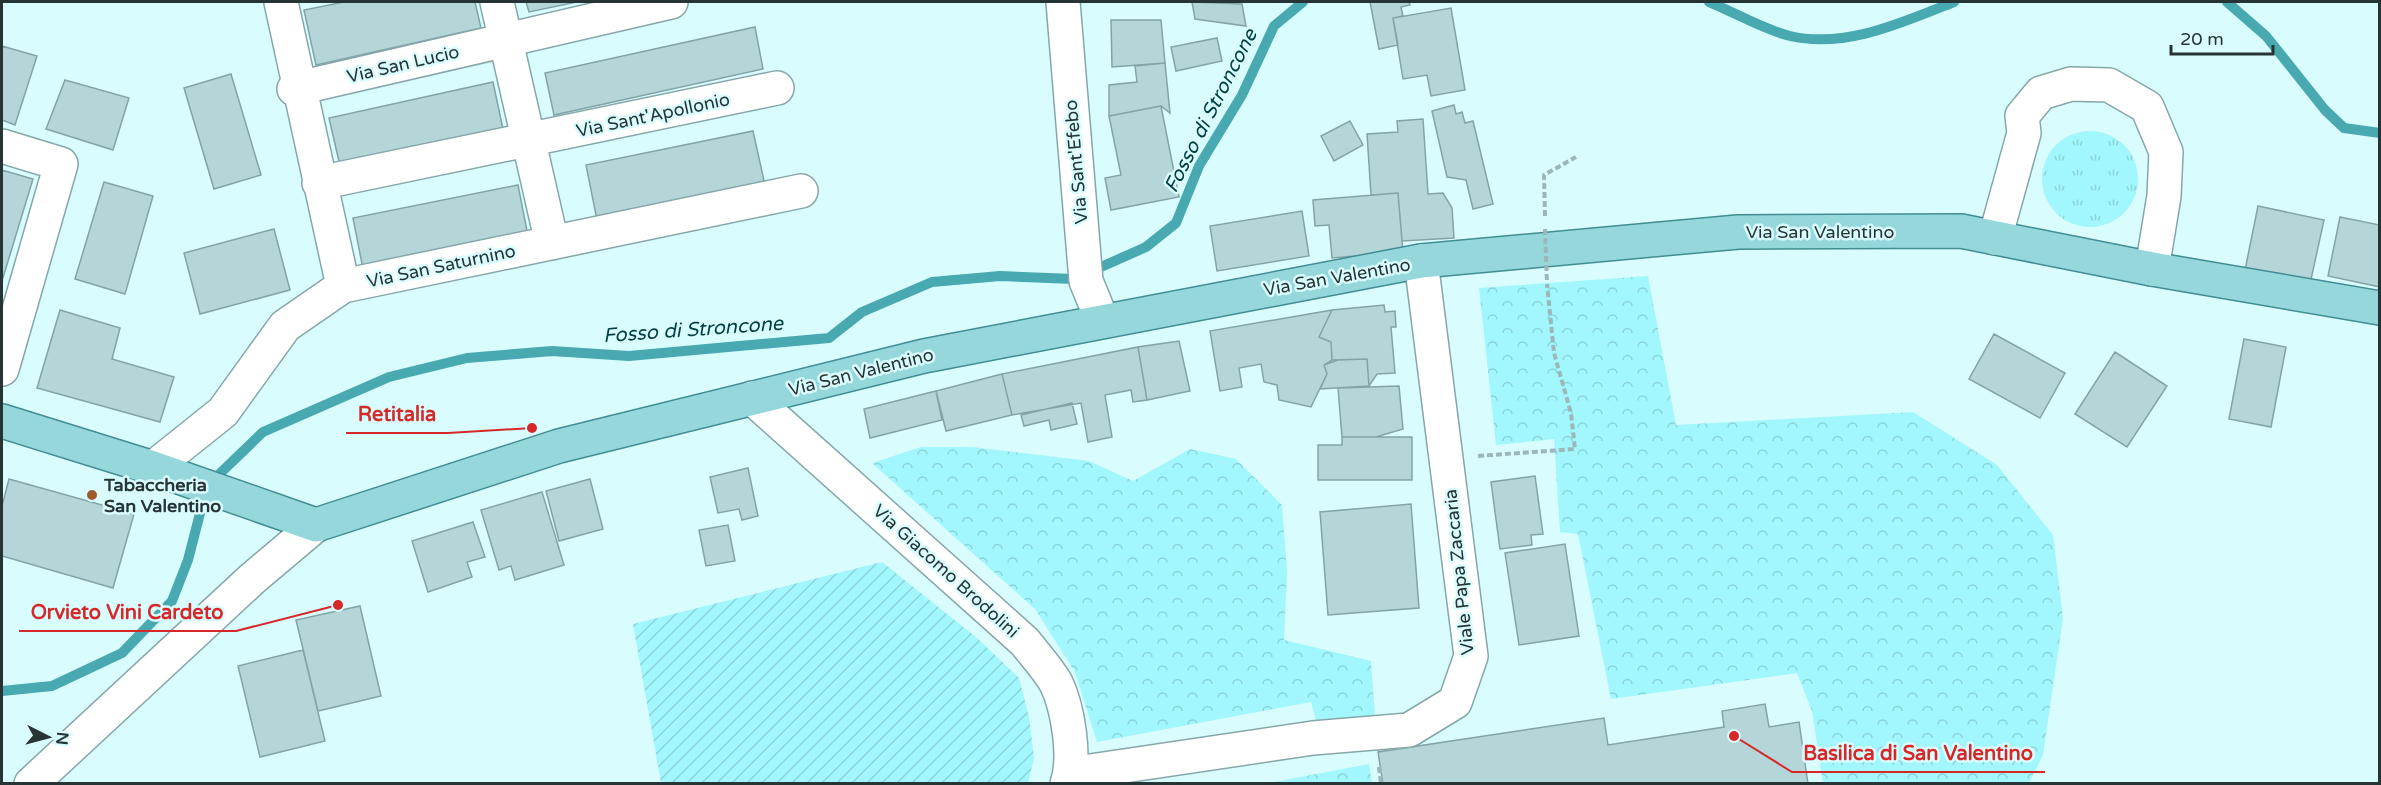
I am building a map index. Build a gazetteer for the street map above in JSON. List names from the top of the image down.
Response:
{
  "streets": {
    "main road": ["Via San Valentino"],
    "street": [
      "Via San Lucio",
      "Via Sant'Apollonio",
      "Via Sant'Efebo",
      "Via San Saturnino",
      "Via Giacomo Brodolini",
      "Viale Papa Zaccaria"
    ]
  },
  "crossings": [
    ["Via Sant'Efebo", "Via San Valentino"],
    ["Via San Valentino", "Via Giacomo Brodolini"],
    ["Via San Valentino", "Viale Papa Zaccaria"],
    ["Via Giacomo Brodolini", "Viale Papa Zaccaria"]
  ],
  "water": ["Fosso di Stroncone"],
  "places": [
    "Retitalia",
    "Tabaccheria San Valentino",
    "Orvieto Vini Cardeto",
    "Basilica di San Valentino"
  ],
  "scale_bar": "20 m",
  "north": "right"
}
